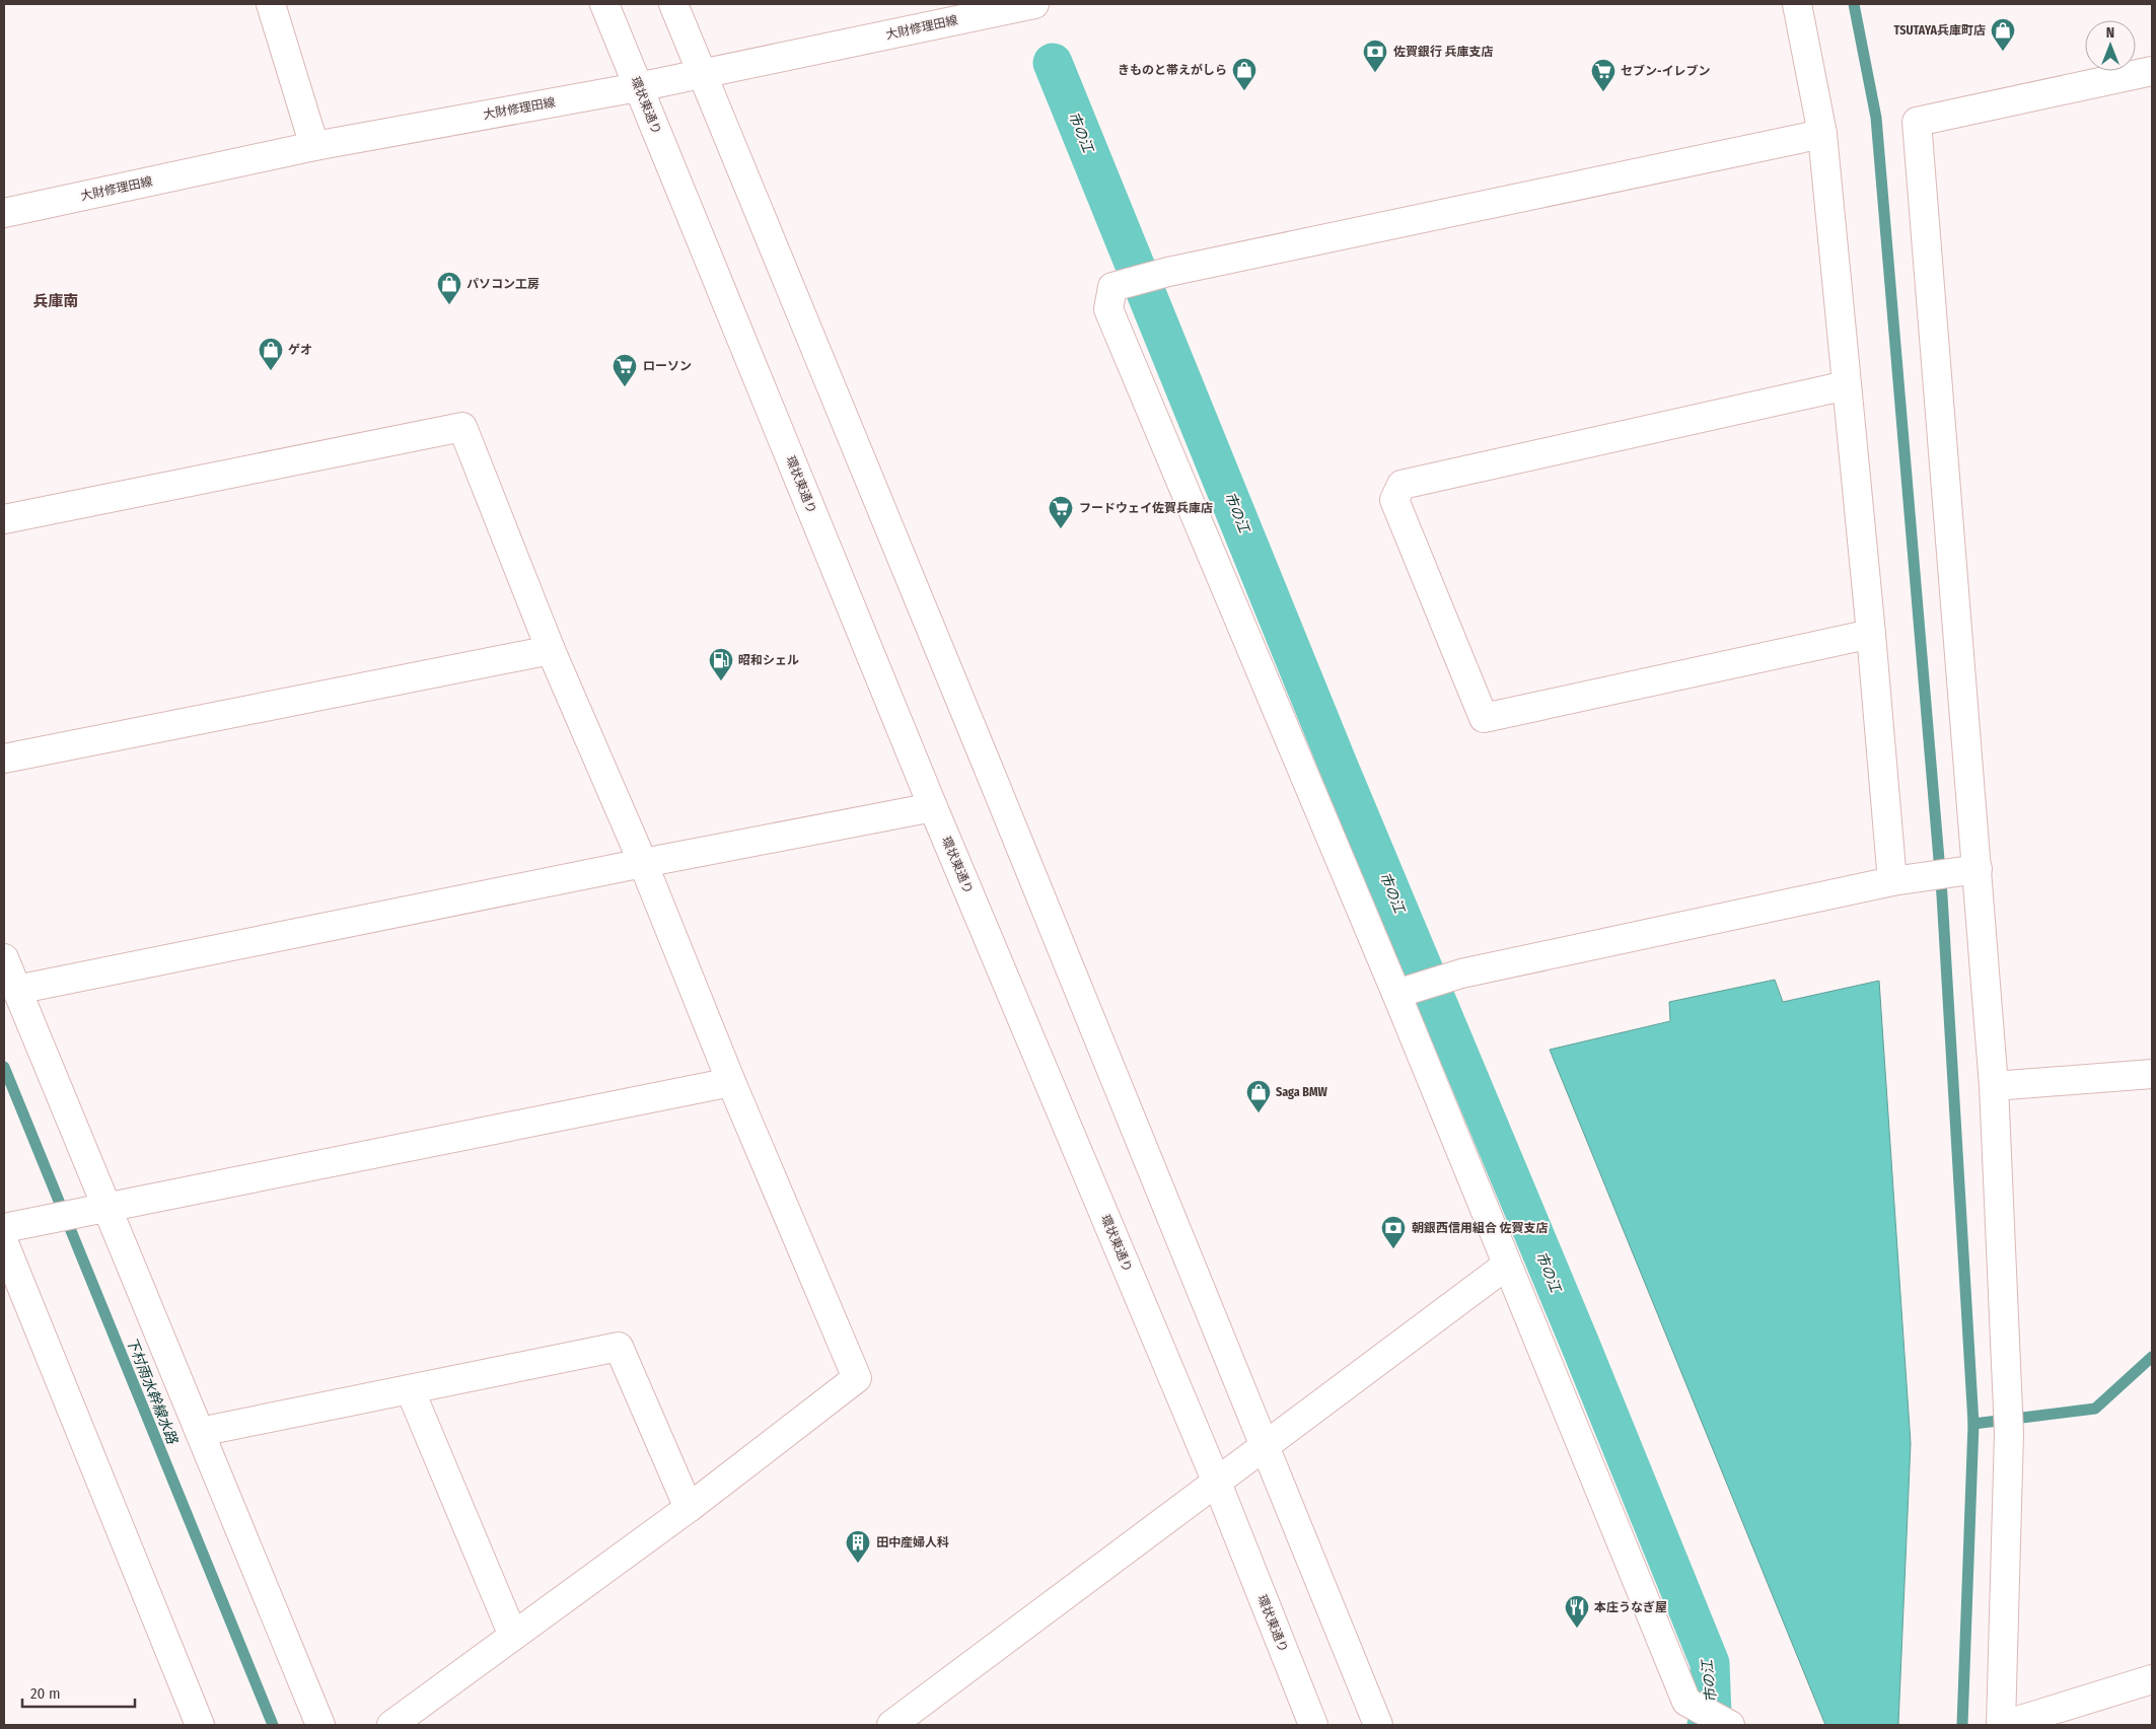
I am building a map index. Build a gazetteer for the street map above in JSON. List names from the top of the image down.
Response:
{
  "streets": {
    "street": ["大財修理田線", "環状東通り"]
  },
  "crossings": [
    ["大財修理田線", "環状東通り"]
  ],
  "districts": ["兵庫南"],
  "water": ["市の江", "下村雨水幹線水路"],
  "places": {
    "shop": [
      "TSUTAYA兵庫町店",
      "きものと帯えがしら",
      "パソコン工房",
      "ゲオ",
      "Saga BMW"
    ],
    "bank": ["佐賀銀行 兵庫支店", "朝銀西信用組合 佐賀支店"],
    "supermarket": ["セブン-イレブン", "ローソン", "フードウェイ佐賀兵庫店"],
    "fuel station": ["昭和シェル"],
    "building": ["田中産婦人科"],
    "restaurant": ["本庄うなぎ屋"]
  },
  "scale_bar": "20 m",
  "north": "top"
}
